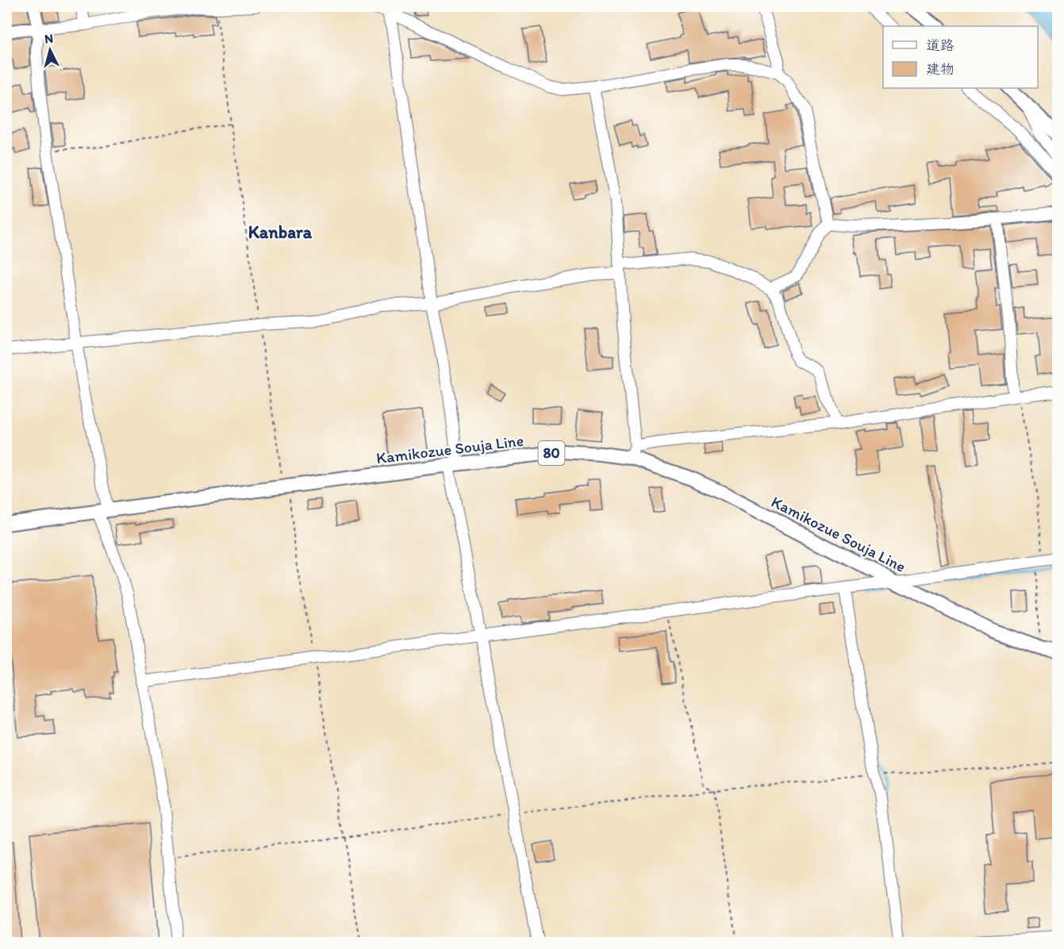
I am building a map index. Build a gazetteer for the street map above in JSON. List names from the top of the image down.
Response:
{
  "streets": {
    "main road": ["Kamikozue Souja Line", "80"]
  },
  "districts": ["Kanbara"],
  "legend": ["道路", "建物"],
  "north": "top"
}
